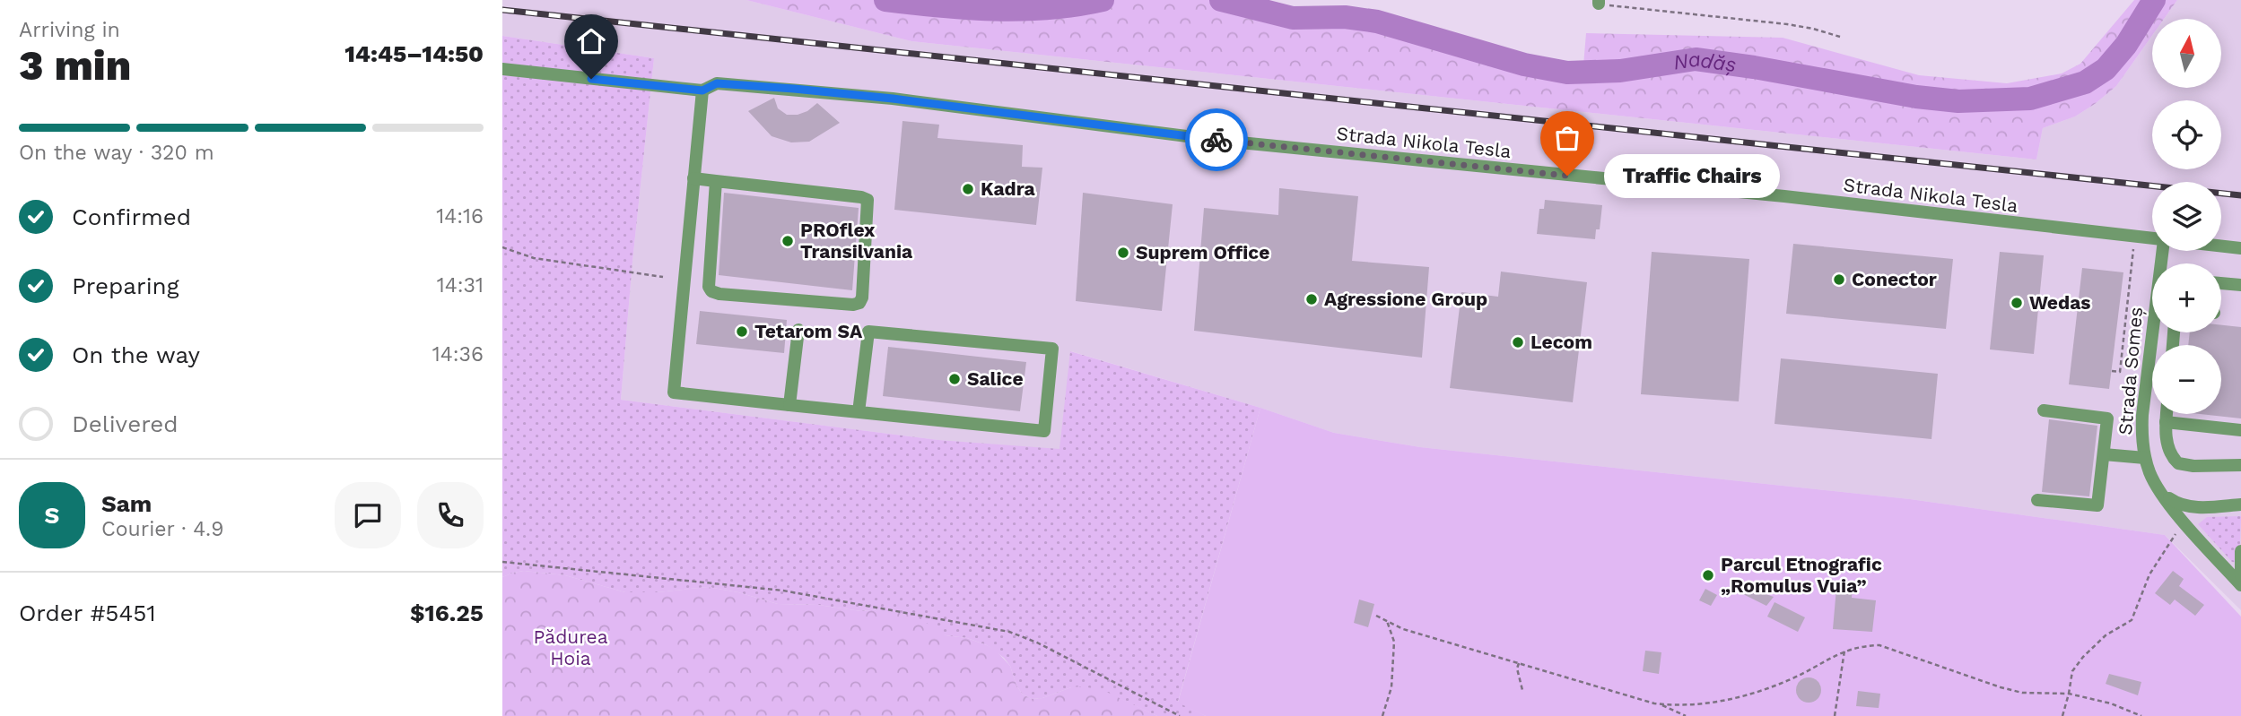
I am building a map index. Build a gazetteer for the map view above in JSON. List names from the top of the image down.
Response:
{
  "streets": {
    "street": ["Strada Nikola Tesla", "Strada Someș"]
  },
  "water": ["Nadăș"],
  "parks": ["Pădurea Hoia"],
  "places": [
    "Traffic Chairs",
    "Kadra",
    "PROflex Transilvania",
    "Suprem Office",
    "Conector",
    "Agressione Group",
    "Wedas",
    "Tetarom SA",
    "Lecom",
    "Salice",
    "Parcul Etnografic „Romulus Vuia”"
  ],
  "north": "top",
  "page": {
    "heading": ["3 min", "Arriving in", "14:45–14:50"],
    "panel": [
      "Sam",
      "Courier · 4.9",
      "Order #5451",
      "$16.25"
    ],
    "map_buttons": ["+", "−"],
    "bar": "On the way · 320 m",
    "bubble": "Traffic Chairs",
    "list": [
      ["Confirmed", "14:16"],
      ["Preparing", "14:31"],
      ["On the way", "14:36"],
      "Delivered"
    ],
    "round": "S"
  }
}
